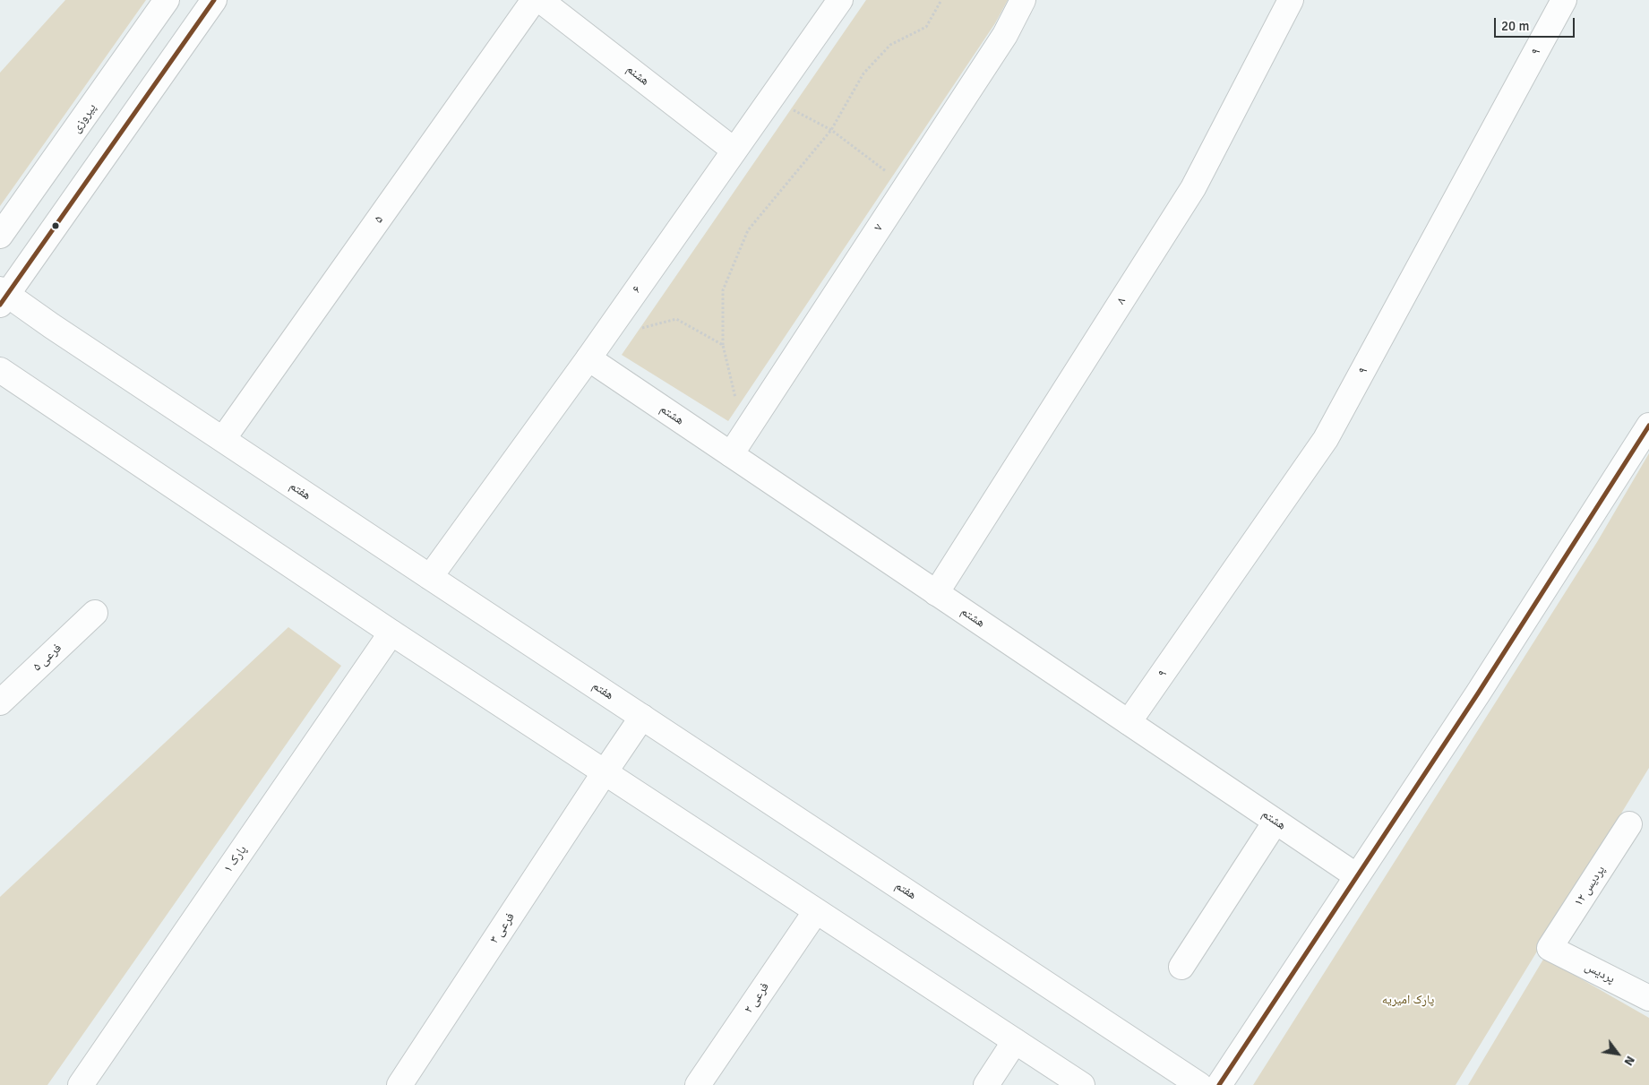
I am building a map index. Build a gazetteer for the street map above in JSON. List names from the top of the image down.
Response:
{
  "streets": {
    "street": [
      "۹",
      "هشنم",
      "پیروزی",
      "۵",
      "۷",
      "۶",
      "۸",
      "هشتم",
      "هفتم",
      "فرعی ۵",
      "پارک ۱",
      "پردیس ۱۲",
      "فرعی ۳",
      "پردیس",
      "فرعی ۲"
    ]
  },
  "crossings": [
    ["۹", "هشتم"],
    ["هشنم", "۶"],
    ["۵", "هفتم"],
    ["۷", "هشتم"],
    ["۶", "هشتم"],
    ["۶", "هفتم"],
    ["۸", "هشتم"],
    ["هفتم", "فرعی ۳"],
    ["پردیس ۱۲", "پردیس"]
  ],
  "parks": ["پارک امیریه"],
  "scale_bar": "20 m",
  "north": "bottom right"
}
